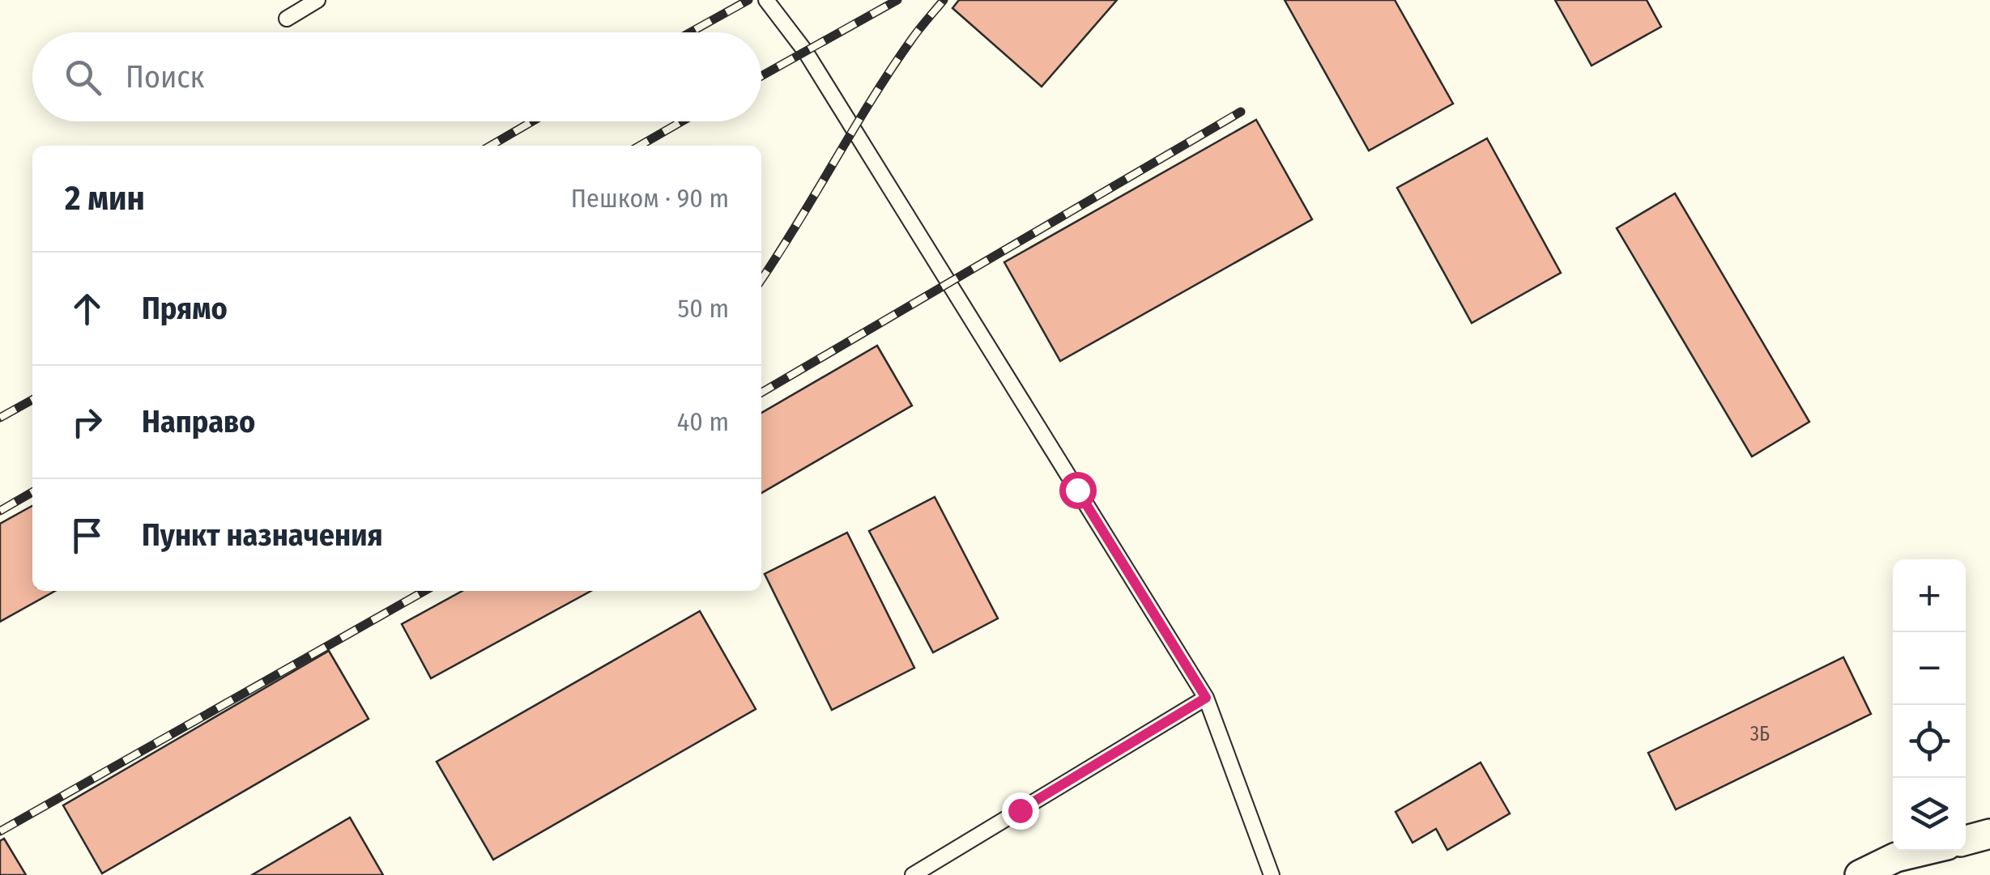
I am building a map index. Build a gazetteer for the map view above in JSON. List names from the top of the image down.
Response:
{
  "house_numbers": ["3Б"],
  "page": {
    "search": "Поиск",
    "heading": ["2 мин", "Пешком · 90 m"],
    "list": [
      ["Прямо", "50 m"],
      ["Направо", "40 m"],
      "Пункт назначения"
    ],
    "map_buttons": ["+", "−"]
  }
}
